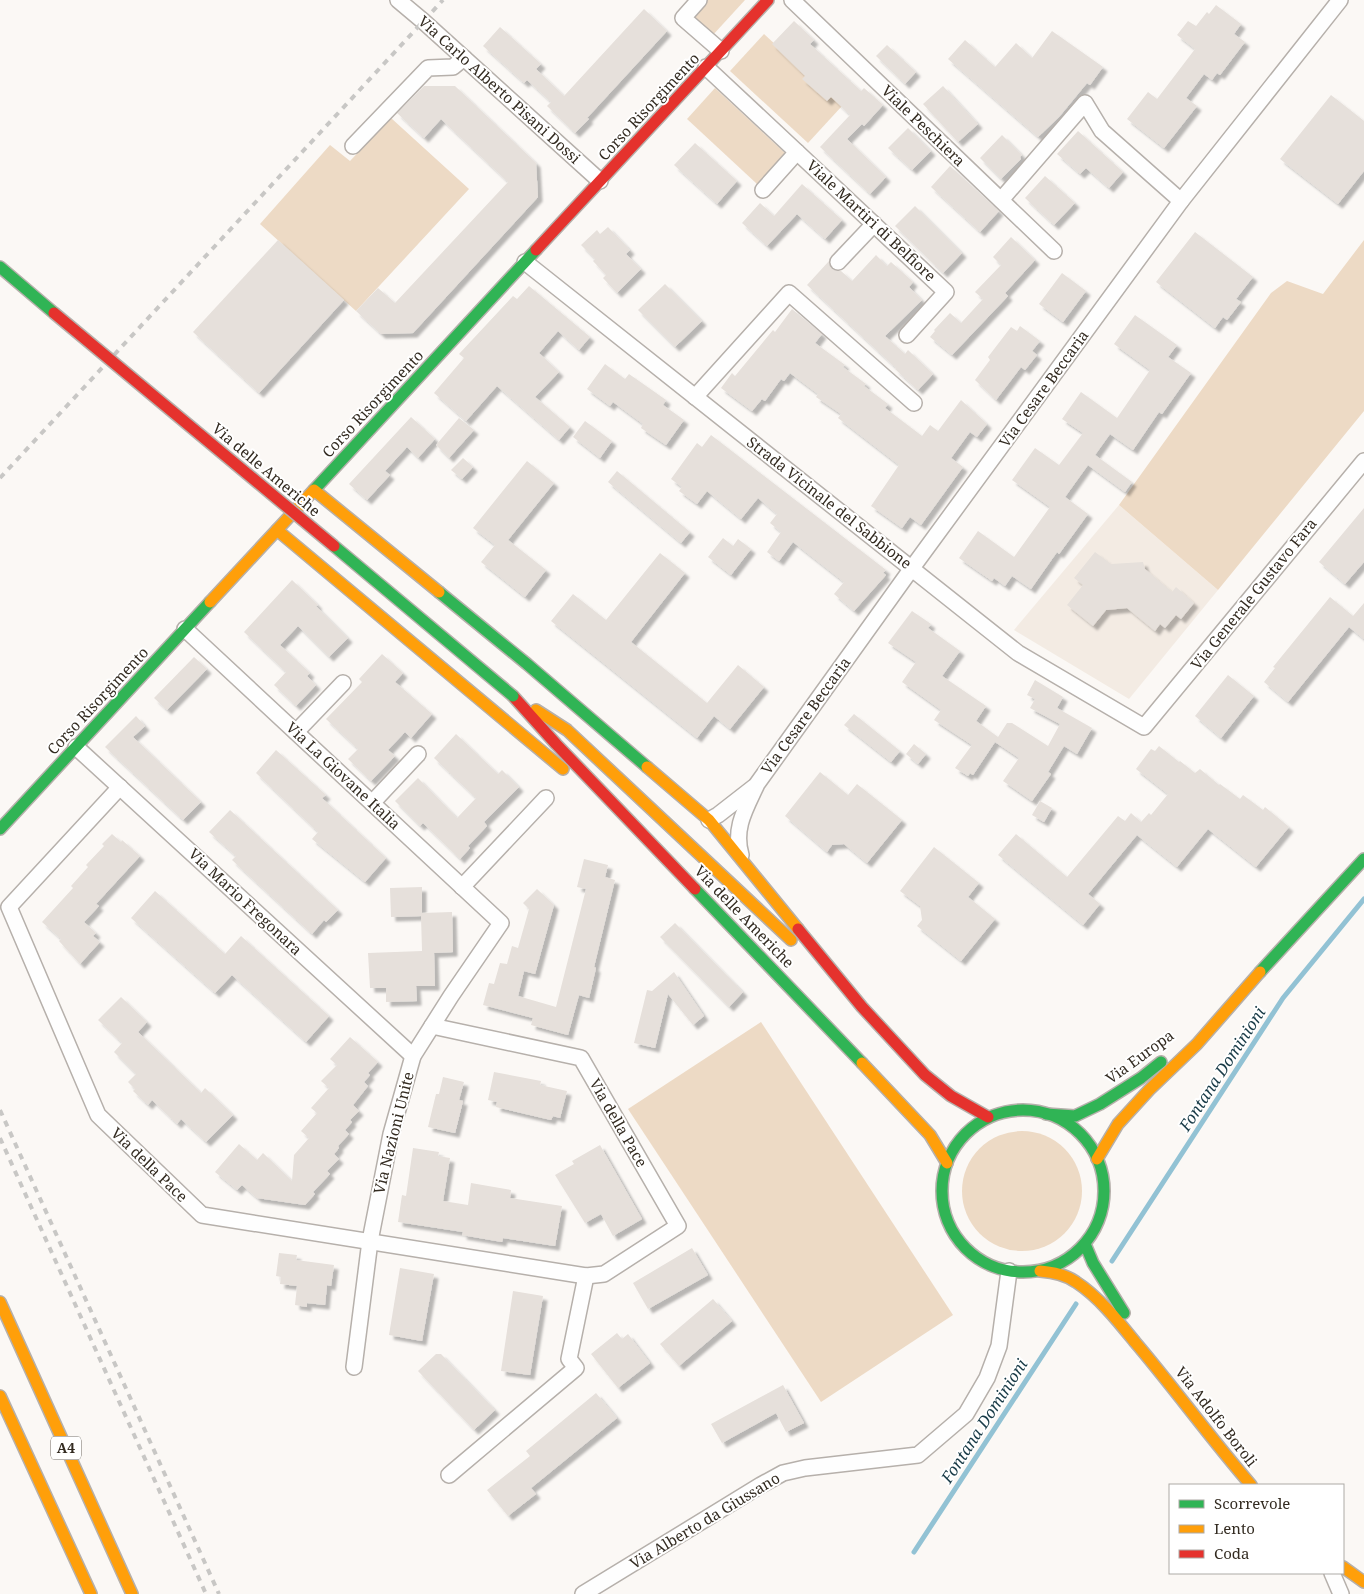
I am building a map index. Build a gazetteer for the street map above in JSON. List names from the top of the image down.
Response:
{
  "streets": {
    "main road": [
      "Corso Risorgimento",
      "Via delle Americhe",
      "Via Europa",
      "Via Adolfo Boroli",
      "A4"
    ],
    "street": [
      "Via Carlo Alberto Pisani Dossi",
      "Viale Peschiera",
      "Viale Martiri di Belfiore",
      "Via Cesare Beccaria",
      "Strada Vicinale del Sabbione",
      "Via Generale Gustavo Fara",
      "Via La Giovane Italia",
      "Via Mario Fregonara",
      "Via della Pace",
      "Via Nazioni Unite",
      "Via Alberto da Giussano"
    ]
  },
  "crossings": [
    ["Via Carlo Alberto Pisani Dossi", "Corso Risorgimento"],
    ["Corso Risorgimento", "Viale Martiri di Belfiore"],
    ["Corso Risorgimento", "Strada Vicinale del Sabbione"],
    ["Corso Risorgimento", "Via La Giovane Italia"],
    ["Corso Risorgimento", "Via Mario Fregonara"],
    ["Via Cesare Beccaria", "Strada Vicinale del Sabbione"],
    ["Via delle Americhe", "Via Europa"],
    ["Via delle Americhe", "Via Adolfo Boroli"],
    ["Via delle Americhe", "Via Alberto da Giussano"],
    ["Strada Vicinale del Sabbione", "Via Generale Gustavo Fara"],
    ["Via La Giovane Italia", "Via Nazioni Unite"],
    ["Via Mario Fregonara", "Via della Pace"],
    ["Via Mario Fregonara", "Via Nazioni Unite"],
    ["Via Europa", "Via Adolfo Boroli"],
    ["Via Europa", "Via Alberto da Giussano"],
    ["Via della Pace", "Via Nazioni Unite"],
    ["Via Adolfo Boroli", "Via Alberto da Giussano"]
  ],
  "water": ["Fontana Dominioni"],
  "legend": ["Scorrevole", "Lento", "Coda"]
}
